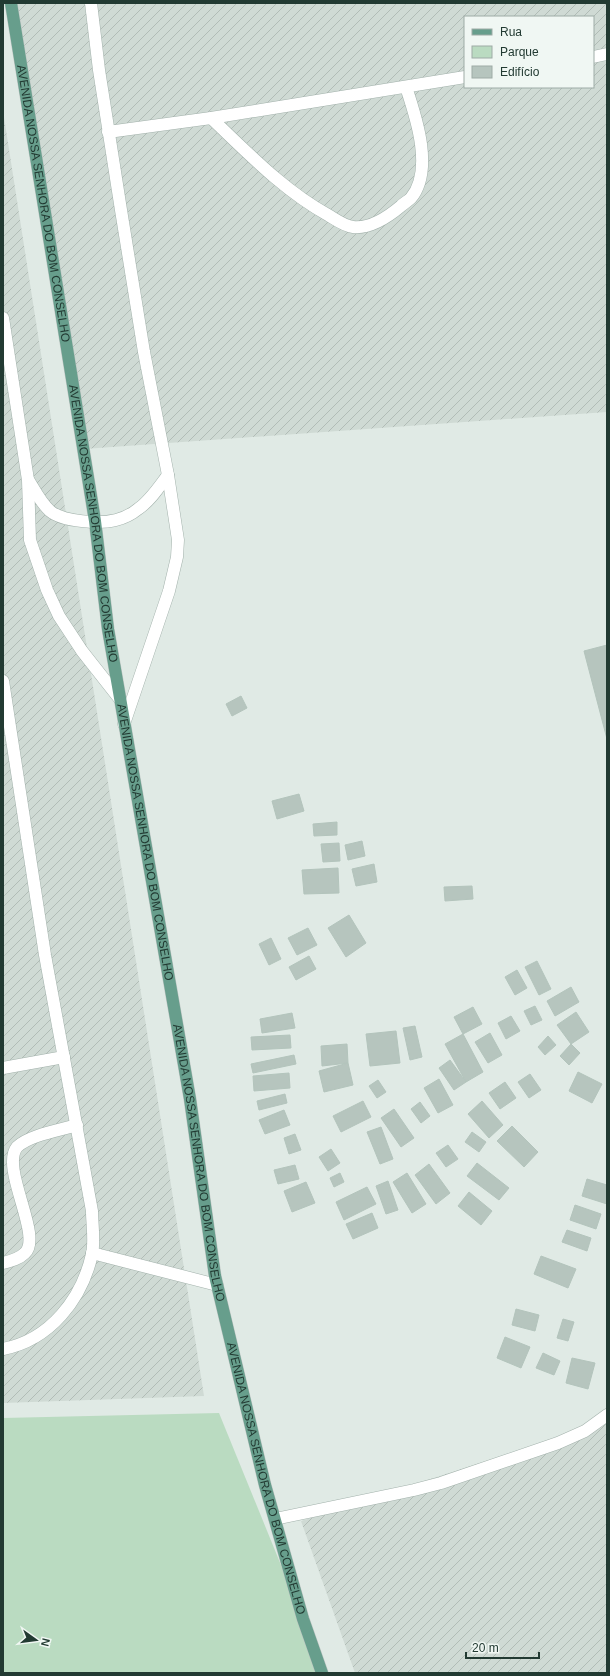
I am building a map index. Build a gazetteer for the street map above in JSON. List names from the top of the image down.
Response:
{
  "streets": {
    "main road": ["AVENIDA NOSSA SENHORA DO BOM CONSELHO"]
  },
  "legend": ["Rua", "Parque", "Edifício"],
  "scale_bar": "20 m",
  "north": "right"
}
